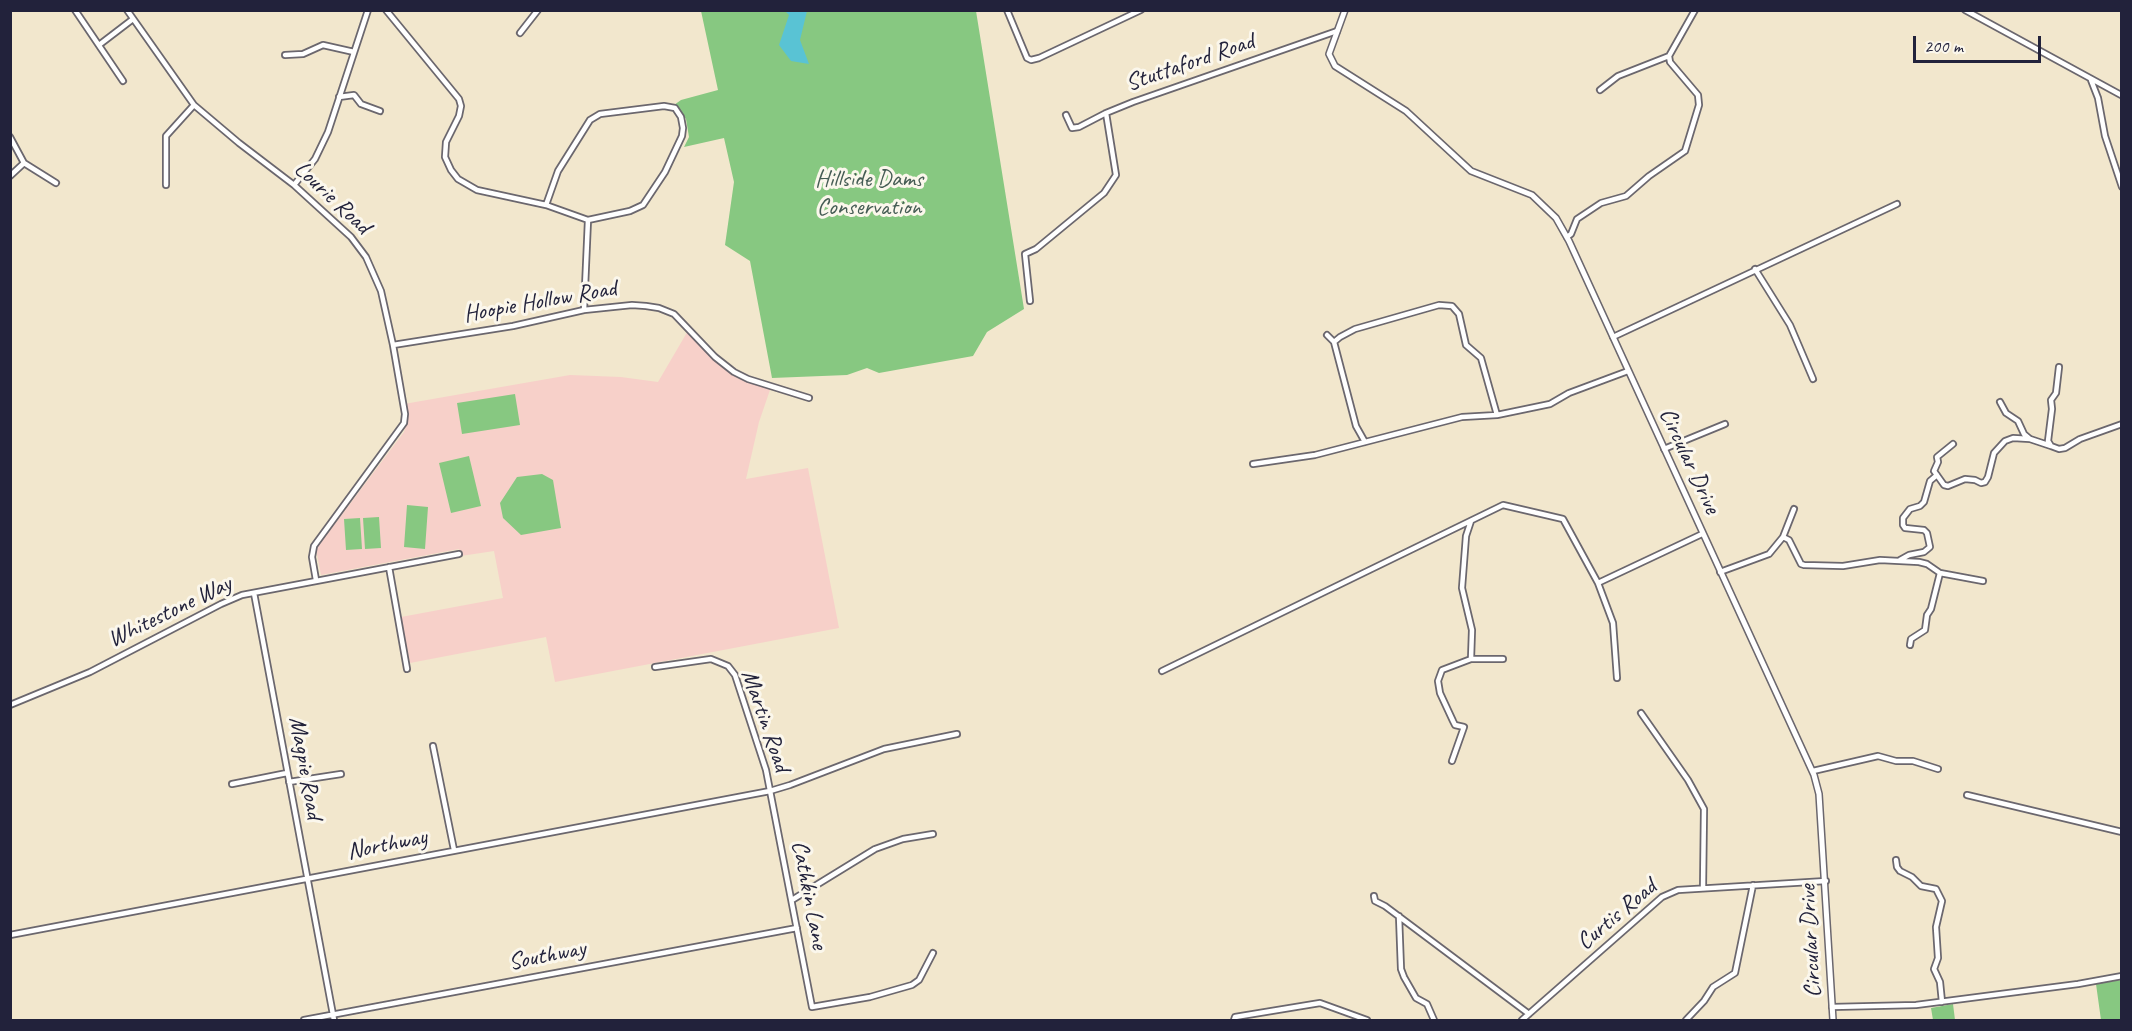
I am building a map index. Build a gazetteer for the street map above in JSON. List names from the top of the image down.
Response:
{
  "streets": {
    "street": [
      "Stuttaford Road",
      "Lourie Road",
      "Hoopie Hollow Road",
      "Circular Drive",
      "Whitestone Way",
      "Martin Road",
      "Magpie Road",
      "Northway",
      "Cathkin Lane",
      "Curtis Road",
      "Southway"
    ]
  },
  "crossings": [
    ["Stuttaford Road", "Circular Drive"],
    ["Lourie Road", "Hoopie Hollow Road"],
    ["Lourie Road", "Whitestone Way"],
    ["Circular Drive", "Curtis Road"],
    ["Whitestone Way", "Magpie Road"],
    ["Martin Road", "Northway"],
    ["Martin Road", "Cathkin Lane"],
    ["Magpie Road", "Northway"],
    ["Magpie Road", "Southway"],
    ["Northway", "Cathkin Lane"],
    ["Cathkin Lane", "Southway"]
  ],
  "parks": ["Hillside Dams Conservation"],
  "scale_bar": "200 m"
}
